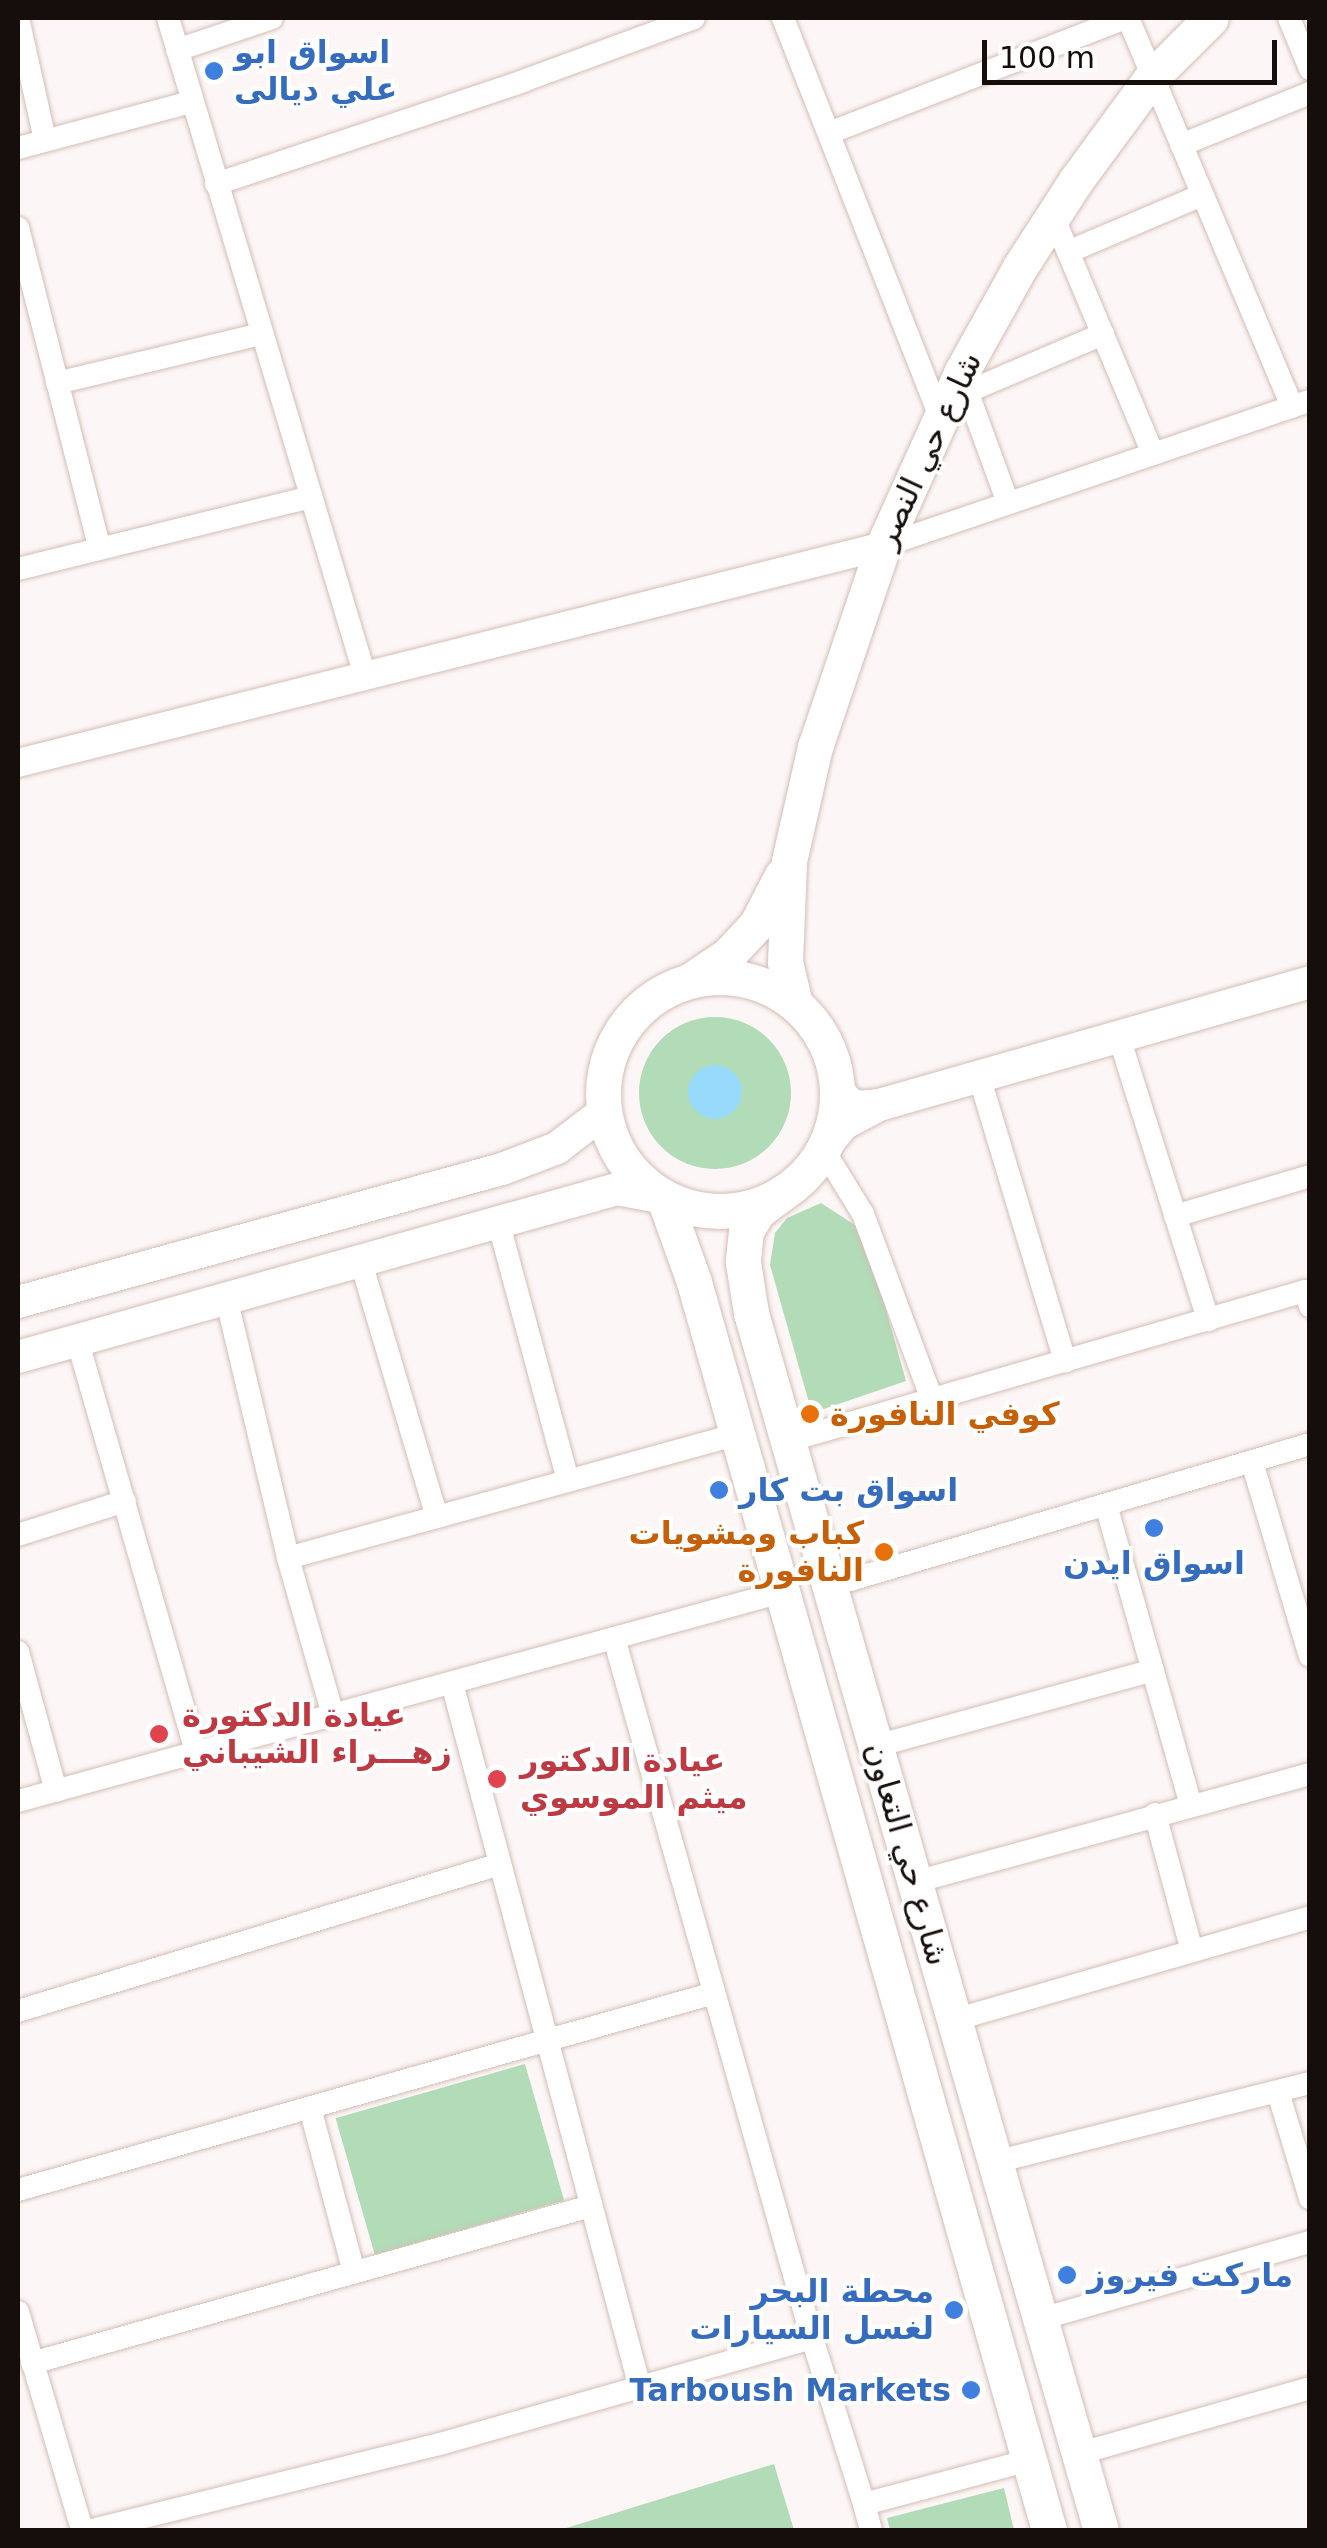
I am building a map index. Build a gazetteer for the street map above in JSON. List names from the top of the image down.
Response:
{
  "streets": {
    "main road": ["شارع حي النصر", "شارع حي التعاون"]
  },
  "places": [
    "اسواق ابو علي ديالى",
    "كوفي النافورة",
    "اسواق بت كار",
    "اسواق ايدن",
    "كباب ومشويات النافورة",
    "عيادة الدكتورة زهـــراء الشيباني",
    "عيادة الدكتور ميثم الموسوي",
    "ماركت فيروز",
    "محطة البحر لغسل السيارات",
    "Tarboush Markets"
  ],
  "scale_bar": "100 m"
}
